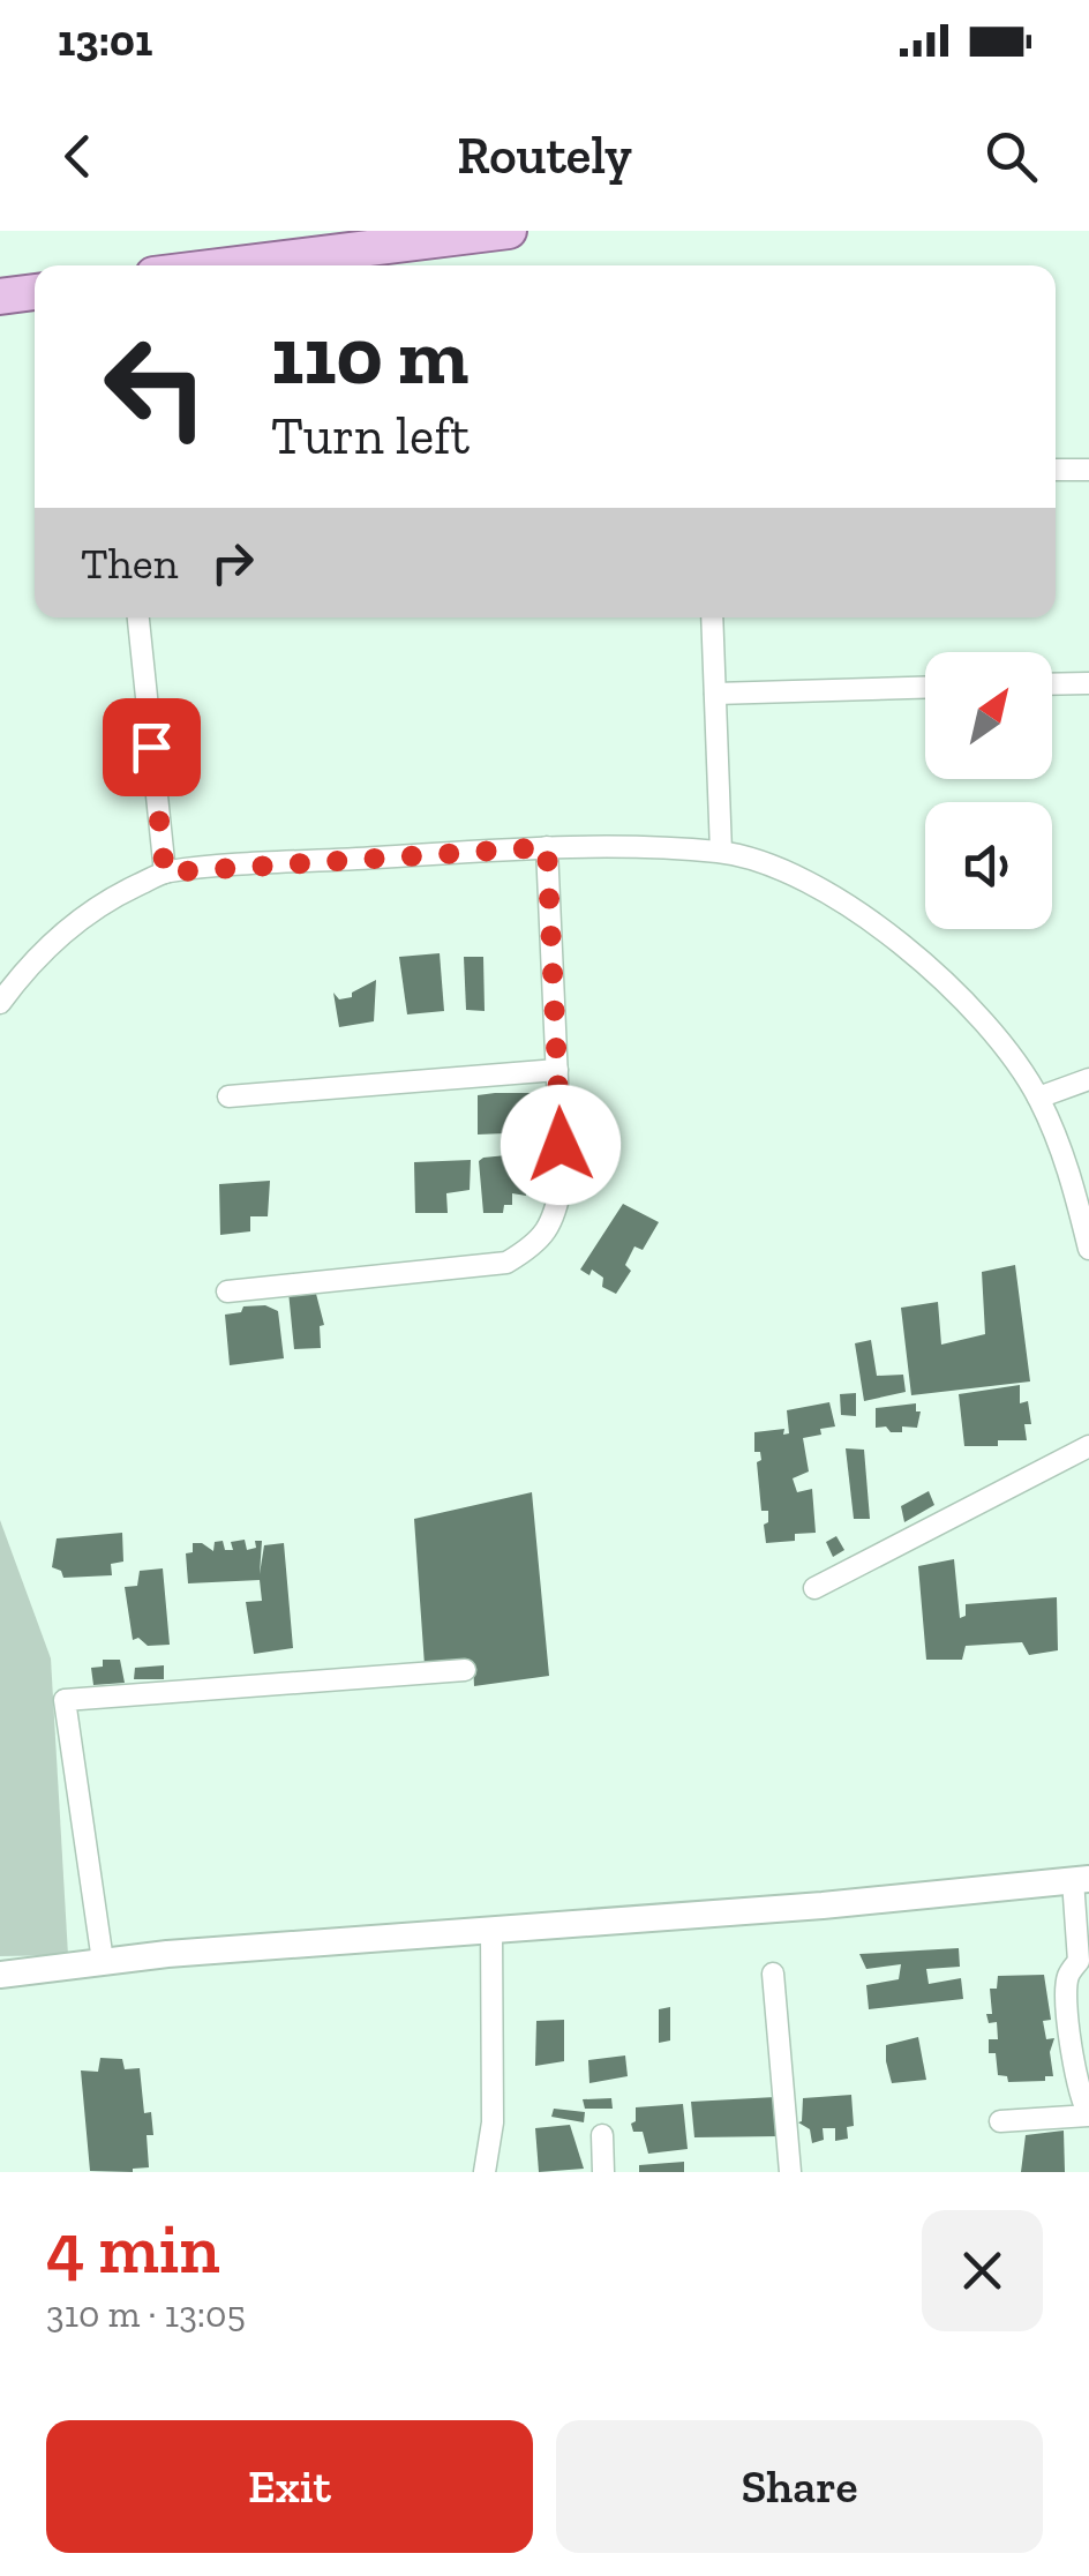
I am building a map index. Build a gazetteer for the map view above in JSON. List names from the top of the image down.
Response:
{
  "north": "top right",
  "page": {
    "status": "13:01",
    "header": "Routely",
    "turn": ["110 m", "Turn left"],
    "then": "Then",
    "heading": ["4 min", "310 m · 13:05"],
    "buttons": ["Exit", "Share"]
  }
}
